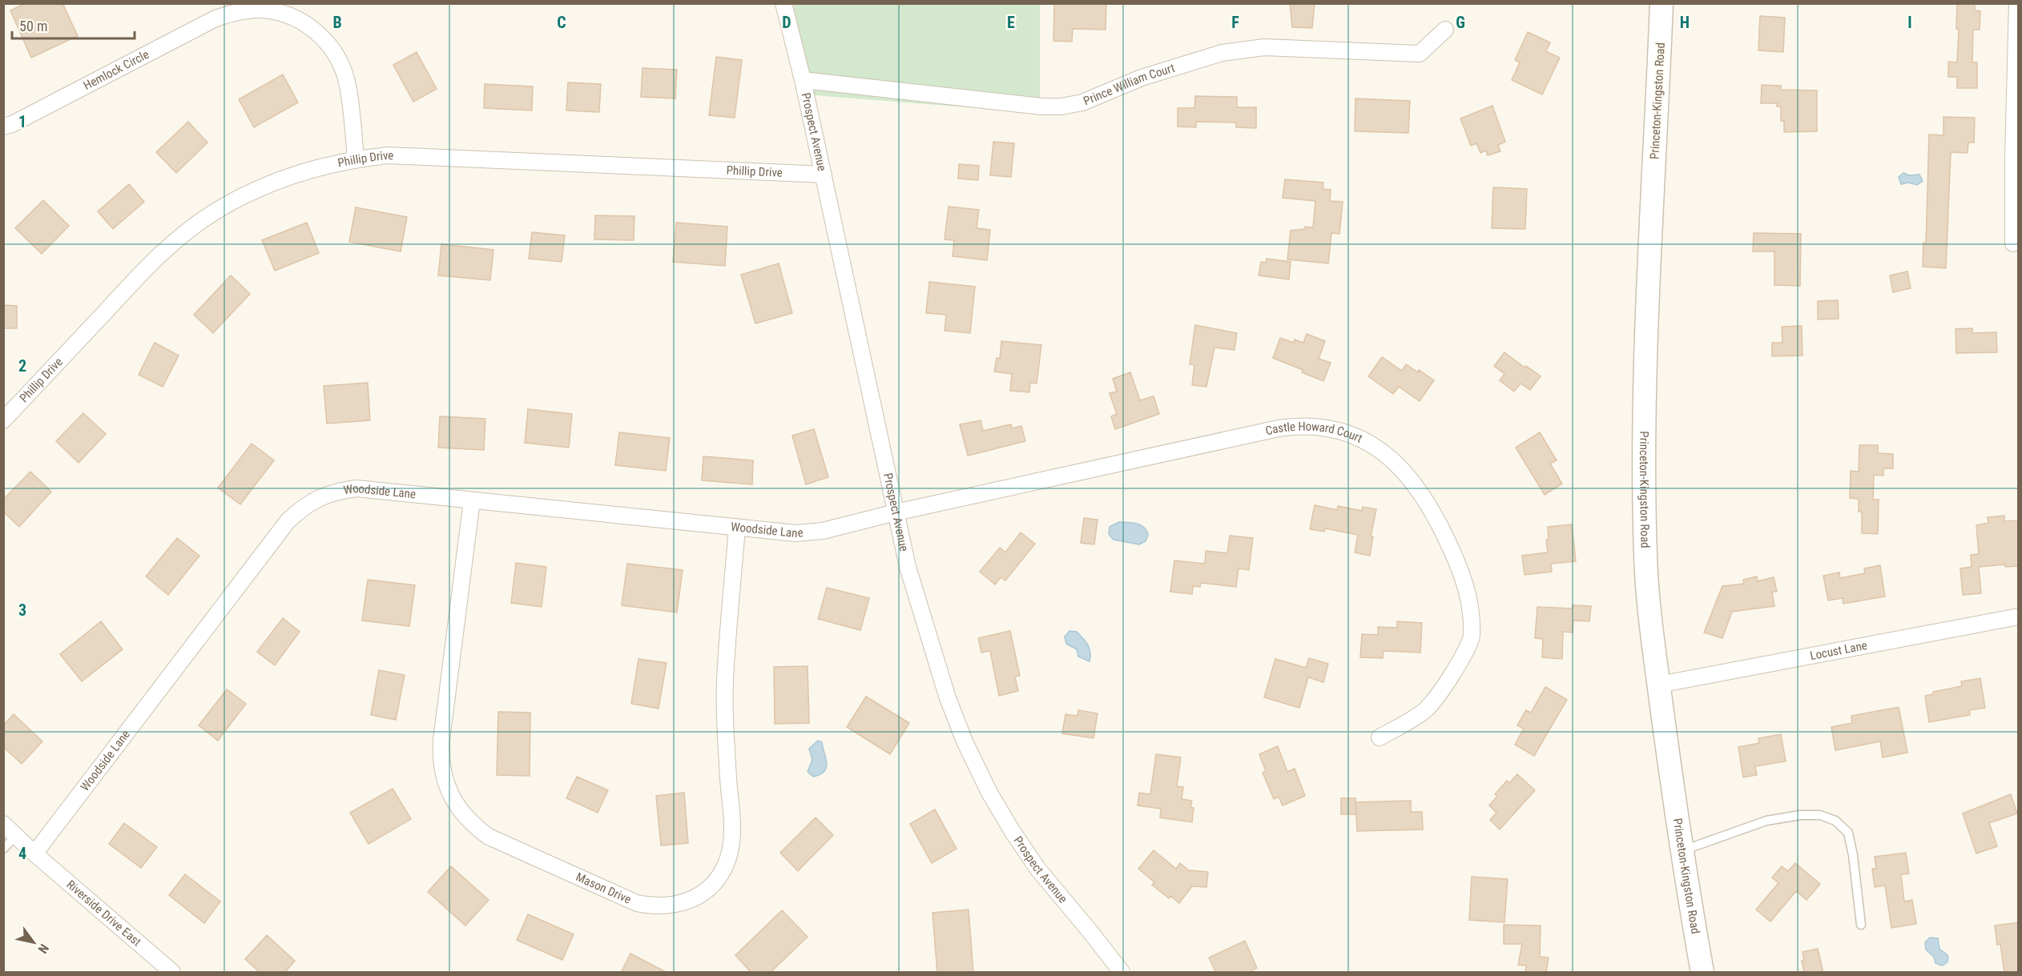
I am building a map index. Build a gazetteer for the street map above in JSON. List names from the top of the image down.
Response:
{
  "streets": {
    "main road": ["Princeton-Kingston Road"],
    "street": [
      "Hemlock Circle",
      "Prince William Court",
      "Prospect Avenue",
      "Phillip Drive",
      "Castle Howard Court",
      "Woodside Lane",
      "Locust Lane",
      "Mason Drive",
      "Riverside Drive East"
    ]
  },
  "crossings": [
    ["Hemlock Circle", "Phillip Drive"],
    ["Prince William Court", "Prospect Avenue"],
    ["Princeton-Kingston Road", "Locust Lane"],
    ["Prospect Avenue", "Phillip Drive"],
    ["Prospect Avenue", "Castle Howard Court"],
    ["Prospect Avenue", "Woodside Lane"],
    ["Castle Howard Court", "Woodside Lane"],
    ["Woodside Lane", "Mason Drive"],
    ["Woodside Lane", "Riverside Drive East"]
  ],
  "scale_bar": "50 m",
  "north": "bottom right",
  "grid": {
    "columns": [
      "B",
      "C",
      "D",
      "E",
      "F",
      "G",
      "H",
      "I"
    ],
    "rows": [
      "1",
      "2",
      "3",
      "4"
    ]
  }
}
